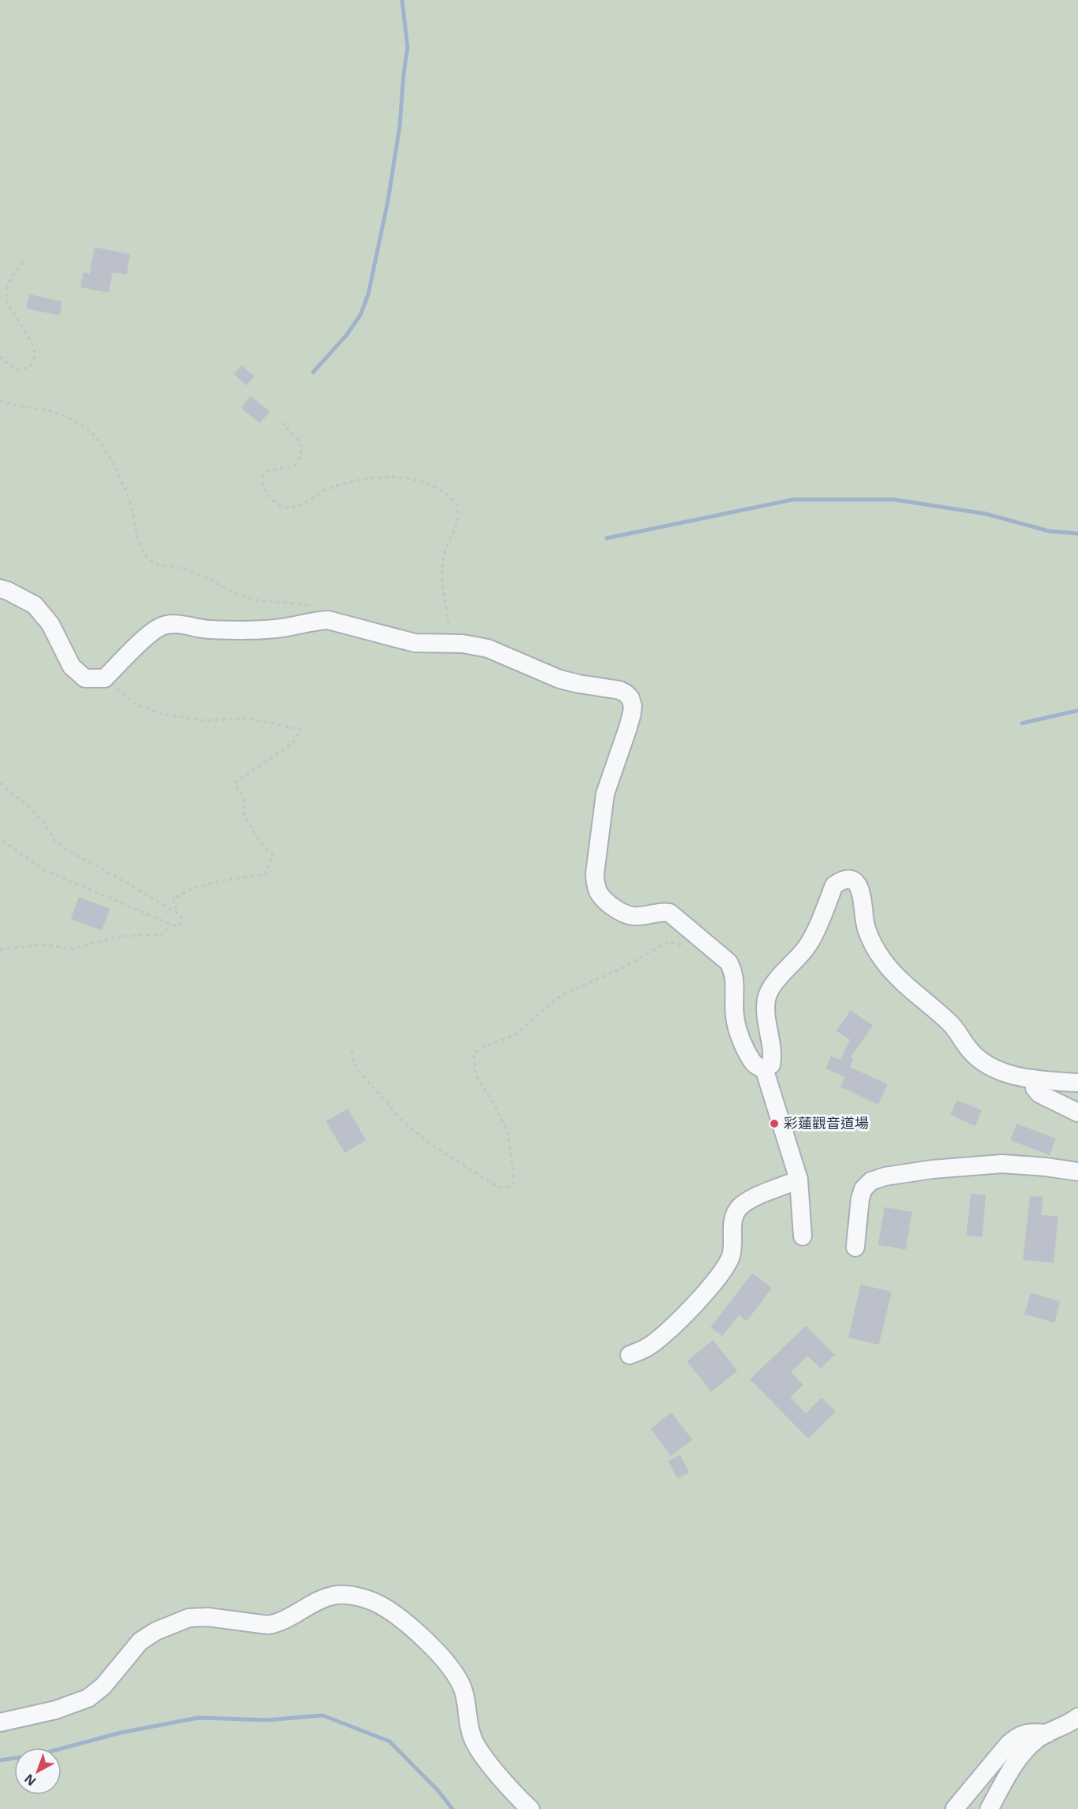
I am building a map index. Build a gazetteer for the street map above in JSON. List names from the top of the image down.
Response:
{
  "places": ["彩蓮觀音道場"],
  "north": "bottom left"
}
